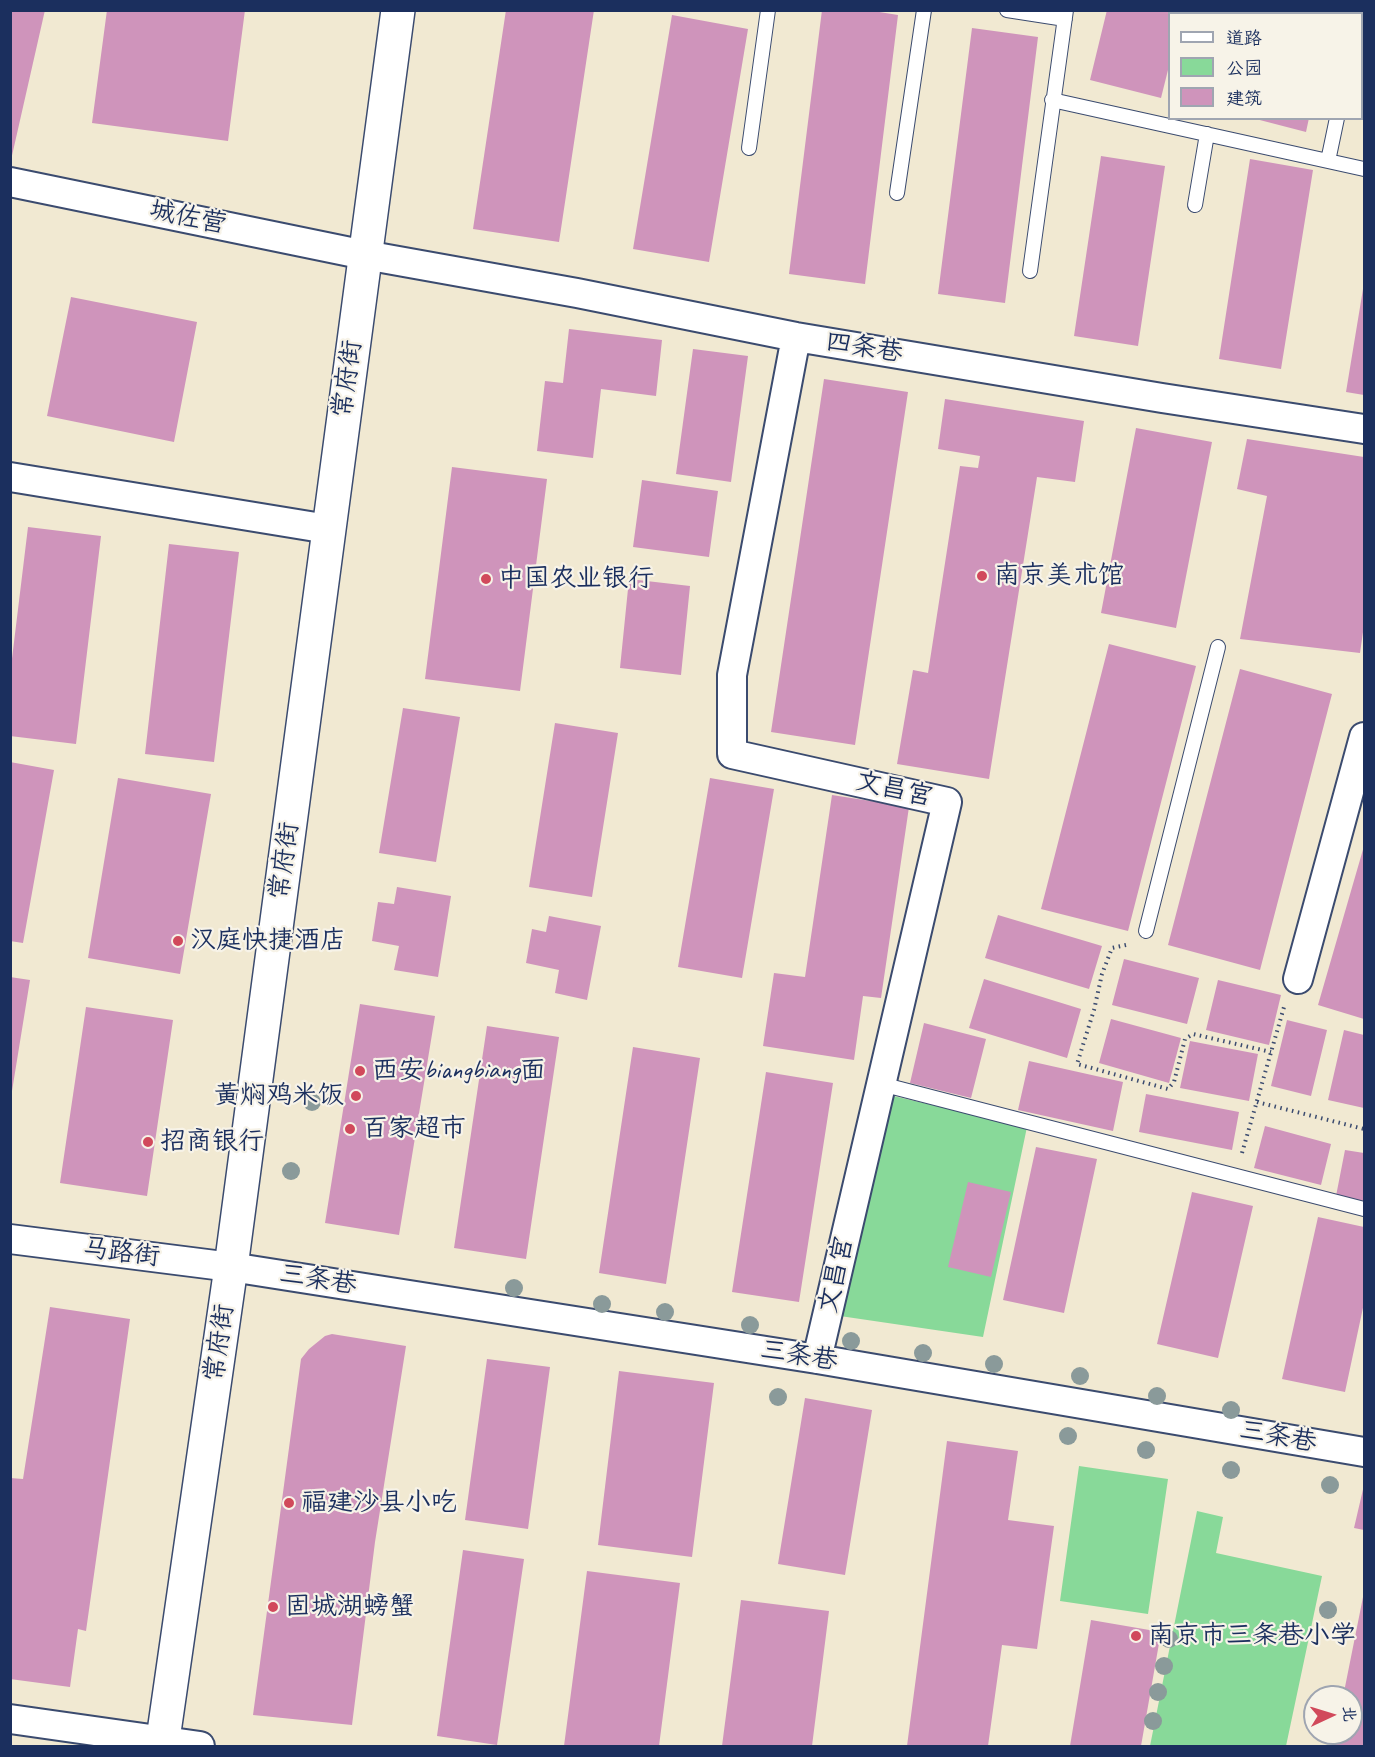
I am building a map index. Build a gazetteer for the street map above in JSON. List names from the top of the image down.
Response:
{
  "streets": {
    "main road": ["常府街"],
    "street": [
      "城佐营",
      "四条巷",
      "文昌宫",
      "马路街",
      "三条巷"
    ]
  },
  "crossings": [
    ["城佐营", "四条巷"],
    ["城佐营", "常府街"],
    ["四条巷", "常府街"],
    ["四条巷", "文昌宫"],
    ["常府街", "马路街"],
    ["常府街", "三条巷"],
    ["文昌宫", "三条巷"],
    ["马路街", "三条巷"]
  ],
  "places": [
    "南京美术馆",
    "中国农业银行",
    "汉庭快捷酒店",
    "西安biangbiang面",
    "黄焖鸡米饭",
    "百家超市",
    "招商银行",
    "福建沙县小吃",
    "固城湖螃蟹",
    "南京市三条巷小学"
  ],
  "legend": ["道路", "公园", "建筑"],
  "north": "right"
}
